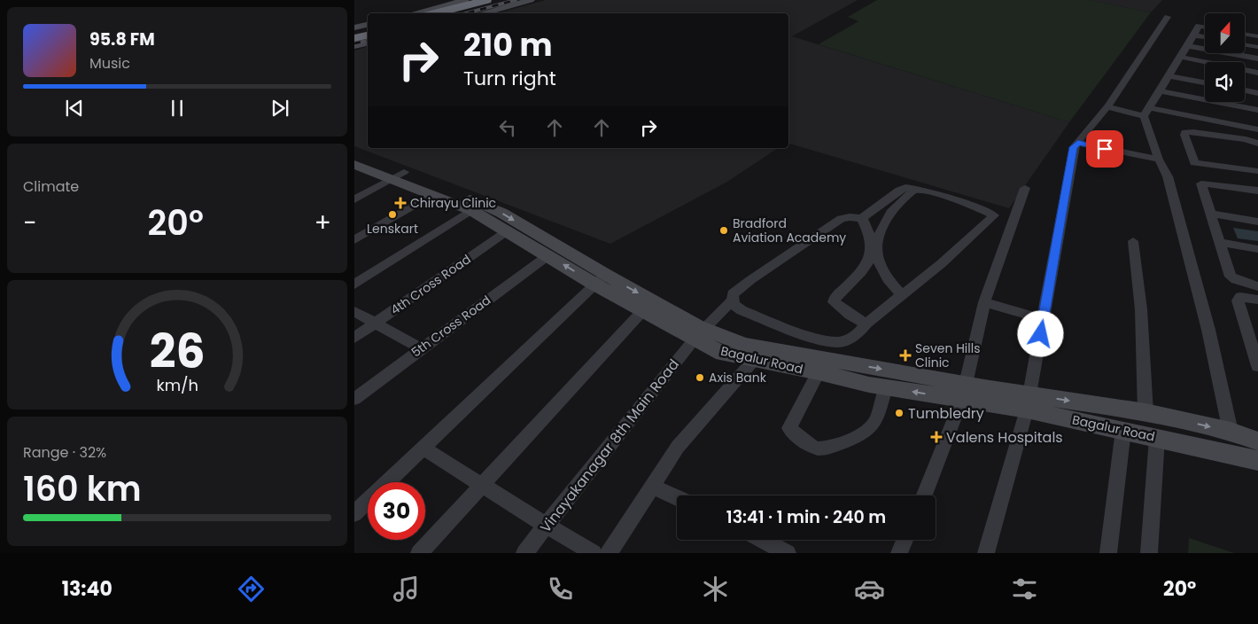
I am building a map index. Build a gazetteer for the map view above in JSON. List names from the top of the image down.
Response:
{
  "streets": {
    "main road": ["Bagalur Road"],
    "street": ["4th Cross Road", "5th Cross Road", "Vinayakanagar 8th Main Road"]
  },
  "crossings": [
    ["4th Cross Road", "Bagalur Road"],
    ["5th Cross Road", "Bagalur Road"],
    ["Bagalur Road", "Vinayakanagar 8th Main Road"]
  ],
  "places": {
    "health": ["Chirayu Clinic", "Seven Hills Clinic", "Valens Hospitals"],
    "other": [
      "Lenskart",
      "Bradford Aviation Academy",
      "Axis Bank",
      "Tumbledry"
    ]
  },
  "north": "top",
  "page": {
    "turn": ["210 m", "Turn right"],
    "song": ["95.8 FM", "Music"],
    "tile": [
      "Climate",
      ["Range · 32%", "160 km"]
    ],
    "heat": ["−", "20°", "+"],
    "limit": "30",
    "trip": "13:41 · 1 min · 240 m",
    "tabs": ["13:40", "20°"],
    "gauge": ["26", "km/h"]
  }
}
